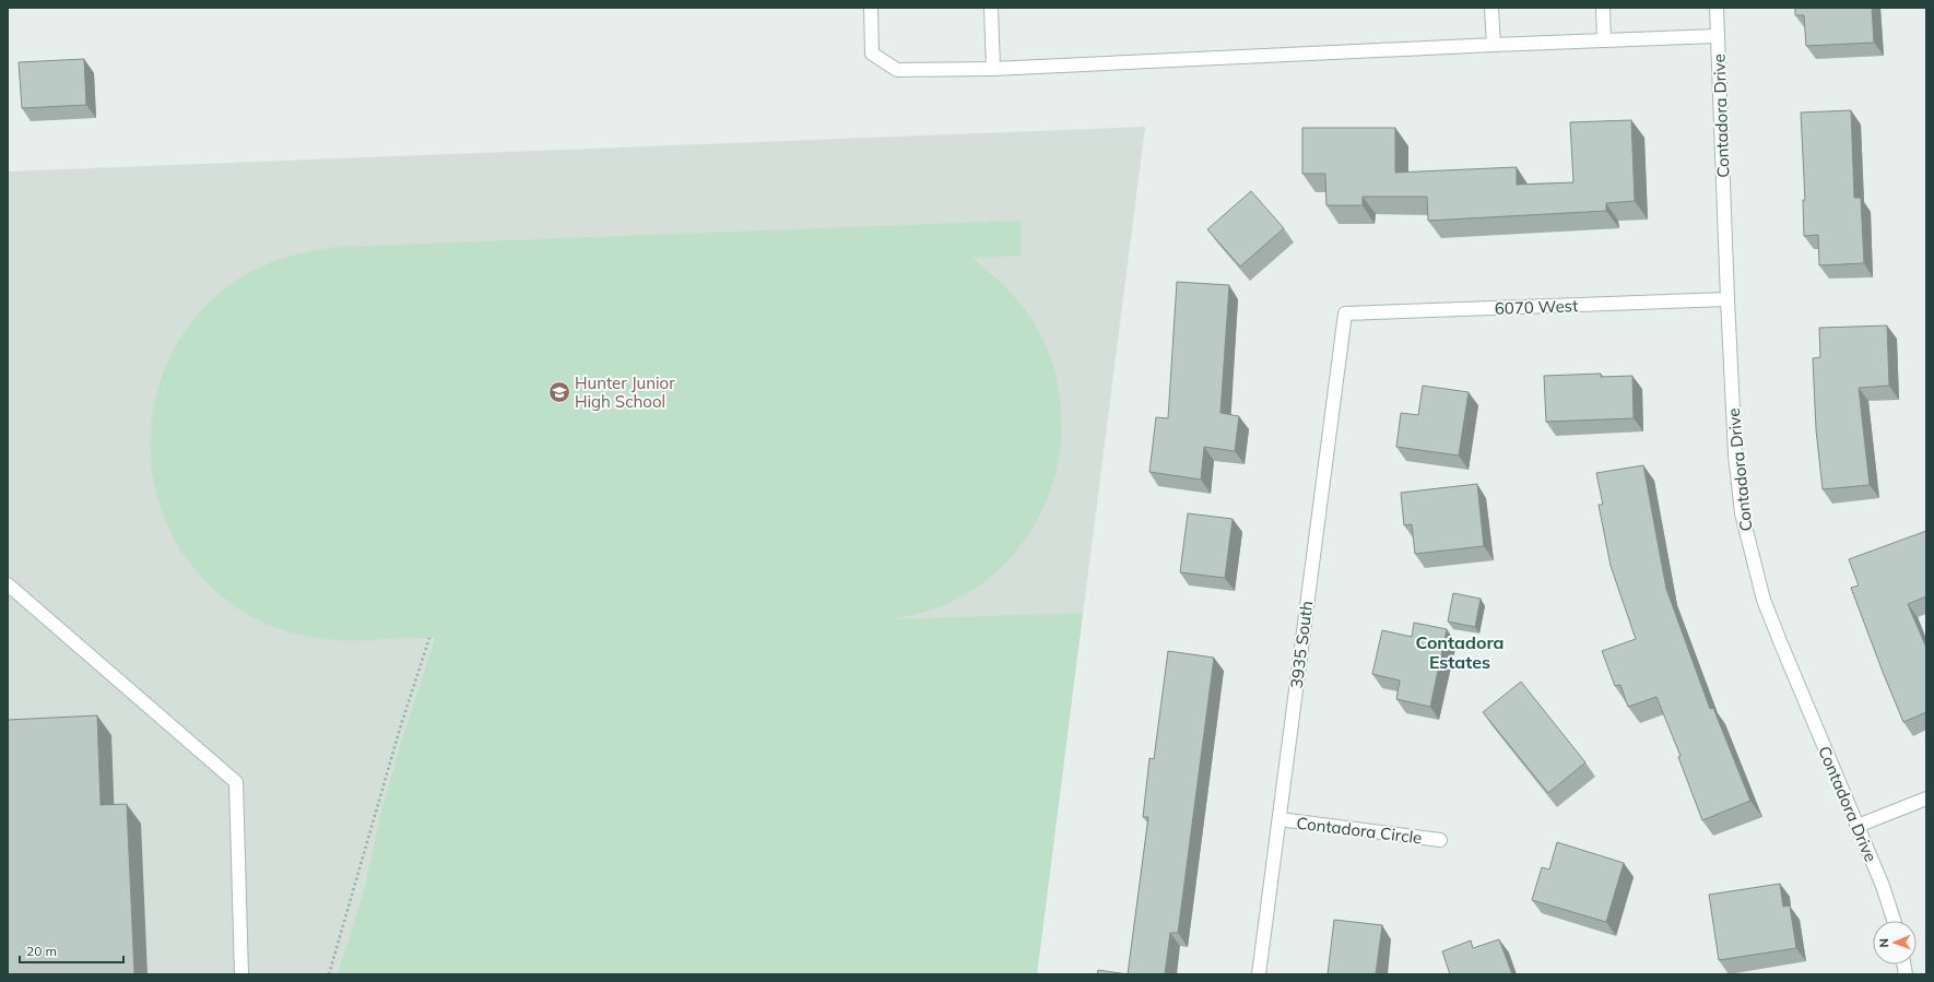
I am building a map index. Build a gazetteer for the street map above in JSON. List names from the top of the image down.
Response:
{
  "streets": {
    "street": [
      "Contadora Drive",
      "6070 West",
      "3935 South",
      "Contadora Circle"
    ]
  },
  "crossings": [
    ["Contadora Drive", "6070 West"],
    ["6070 West", "3935 South"],
    ["3935 South", "Contadora Circle"]
  ],
  "districts": ["Contadora Estates"],
  "places": {
    "school or university": ["Hunter Junior High School"]
  },
  "scale_bar": "20 m",
  "north": "left"
}
